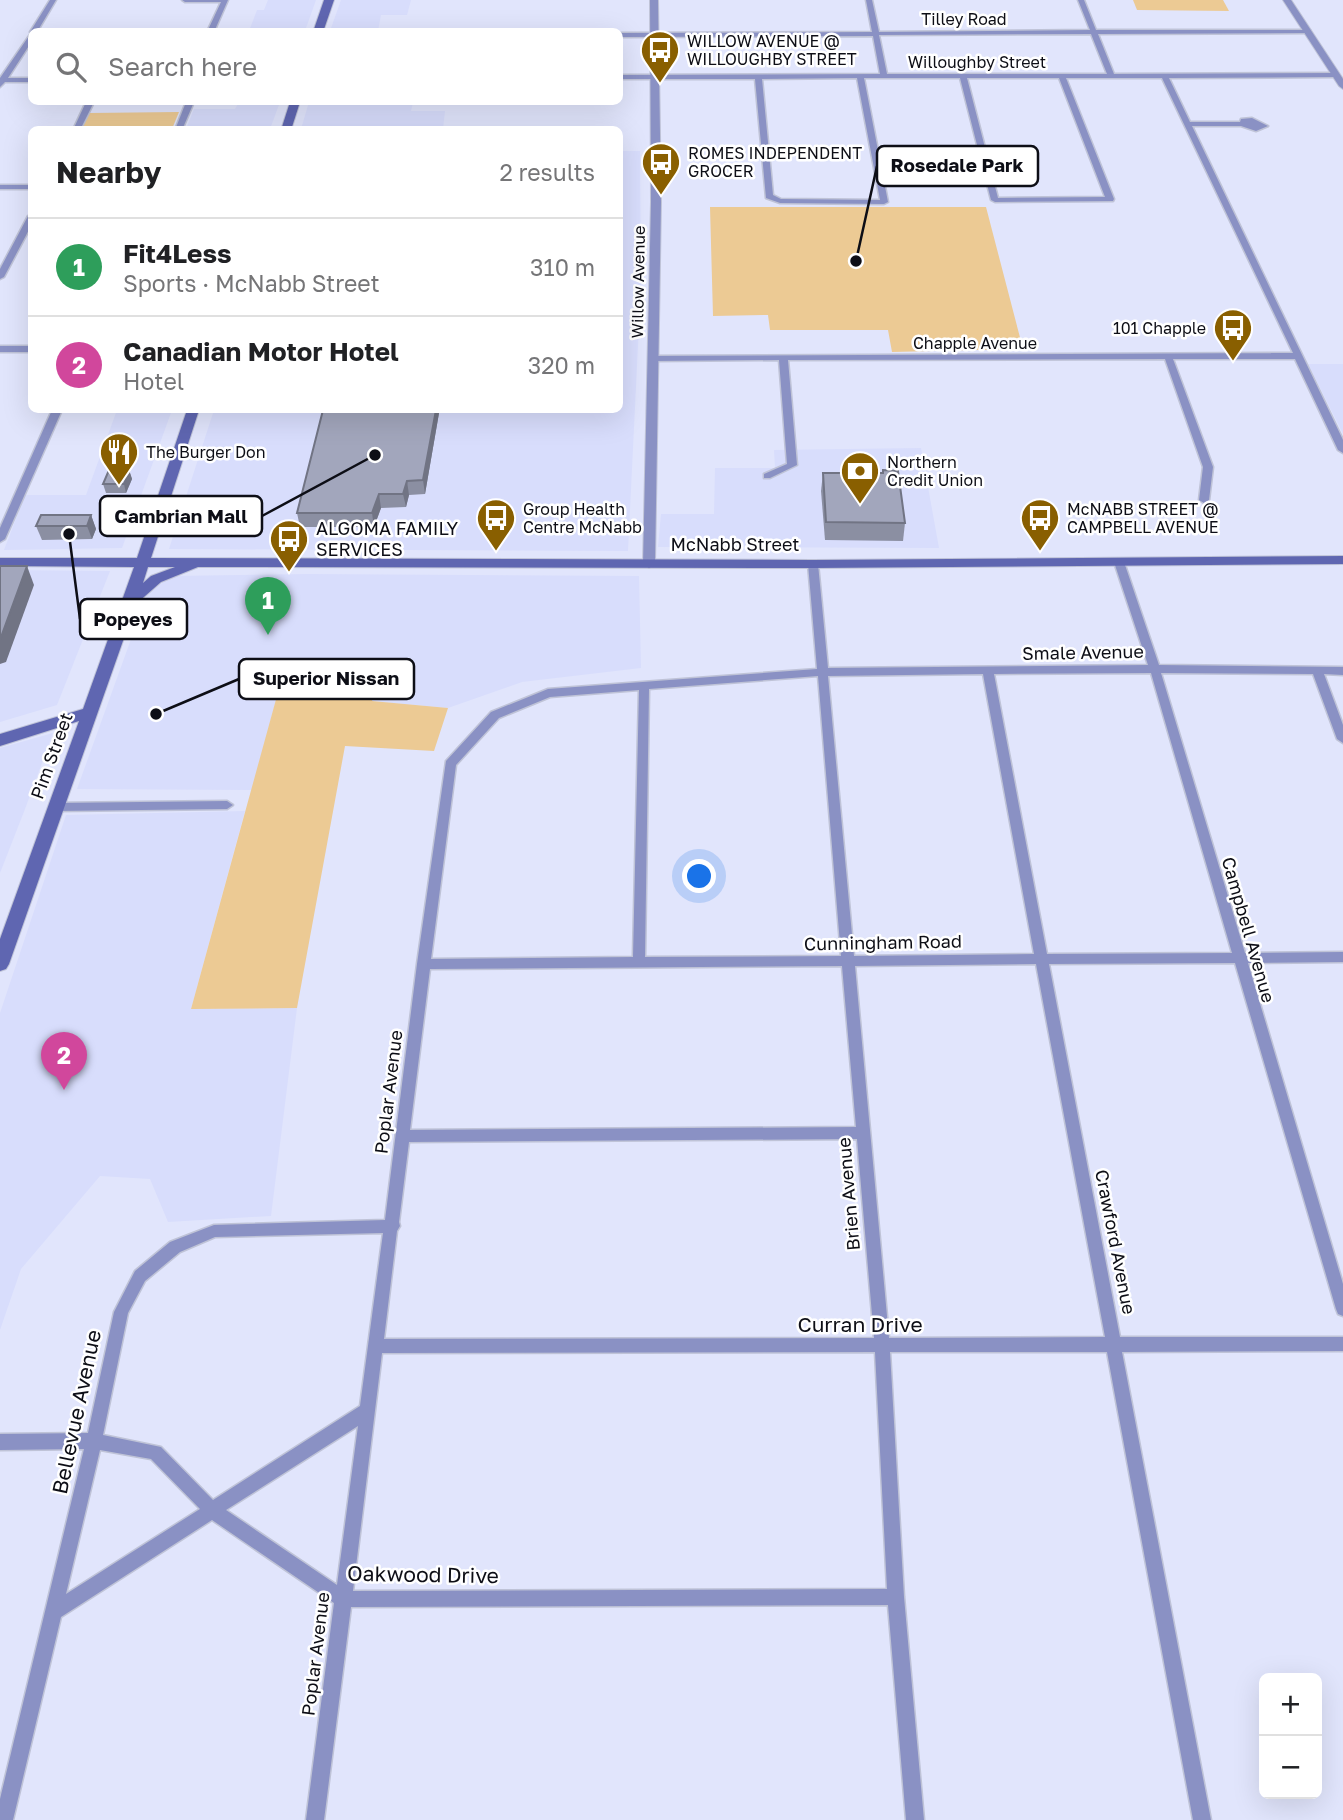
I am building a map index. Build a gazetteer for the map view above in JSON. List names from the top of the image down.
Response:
{
  "streets": {
    "main road": ["McNabb Street", "Pim Street"],
    "street": [
      "Tilley Road",
      "Willoughby Street",
      "Willow Avenue",
      "Chapple Avenue",
      "Smale Avenue",
      "Campbell Avenue",
      "Cunningham Road",
      "Poplar Avenue",
      "Brien Avenue",
      "Crawford Avenue",
      "Curran Drive",
      "Bellevue Avenue",
      "Oakwood Drive"
    ]
  },
  "crossings": [
    ["Tilley Road", "Willow Avenue"],
    ["Willoughby Street", "Willow Avenue"],
    ["Willow Avenue", "Chapple Avenue"],
    ["Willow Avenue", "McNabb Street"],
    ["McNabb Street", "Pim Street"],
    ["McNabb Street", "Campbell Avenue"],
    ["McNabb Street", "Brien Avenue"],
    ["Smale Avenue", "Campbell Avenue"],
    ["Smale Avenue", "Poplar Avenue"],
    ["Smale Avenue", "Brien Avenue"],
    ["Smale Avenue", "Crawford Avenue"],
    ["Campbell Avenue", "Cunningham Road"],
    ["Cunningham Road", "Poplar Avenue"],
    ["Cunningham Road", "Brien Avenue"],
    ["Cunningham Road", "Crawford Avenue"],
    ["Poplar Avenue", "Brien Avenue"],
    ["Poplar Avenue", "Curran Drive"],
    ["Poplar Avenue", "Bellevue Avenue"],
    ["Poplar Avenue", "Oakwood Drive"],
    ["Brien Avenue", "Curran Drive"],
    ["Brien Avenue", "Oakwood Drive"],
    ["Crawford Avenue", "Curran Drive"],
    ["Bellevue Avenue", "Oakwood Drive"]
  ],
  "places": {
    "bus stop": [
      "WILLOW AVENUE @ WILLOUGHBY STREET",
      "ROMES INDEPENDENT GROCER",
      "101 Chapple",
      "Group Health Centre McNabb",
      "McNABB STREET @ CAMPBELL AVENUE",
      "ALGOMA FAMILY SERVICES"
    ],
    "other": [
      "Rosedale Park",
      "Cambrian Mall",
      "Popeyes",
      "Superior Nissan"
    ],
    "restaurant": ["The Burger Don"],
    "bank": ["Northern Credit Union"]
  },
  "page": {
    "search": "Search here",
    "heading": ["Nearby", "2 results"],
    "list": [
      {
        "mark": "1",
        "name": "Fit4Less",
        "note": "Sports · McNabb Street",
        "value": "310 m"
      },
      {
        "mark": "2",
        "name": "Canadian Motor Hotel",
        "note": "Hotel",
        "value": "320 m"
      }
    ],
    "pins": ["1", "2"],
    "map_buttons": ["+", "−"]
  }
}
